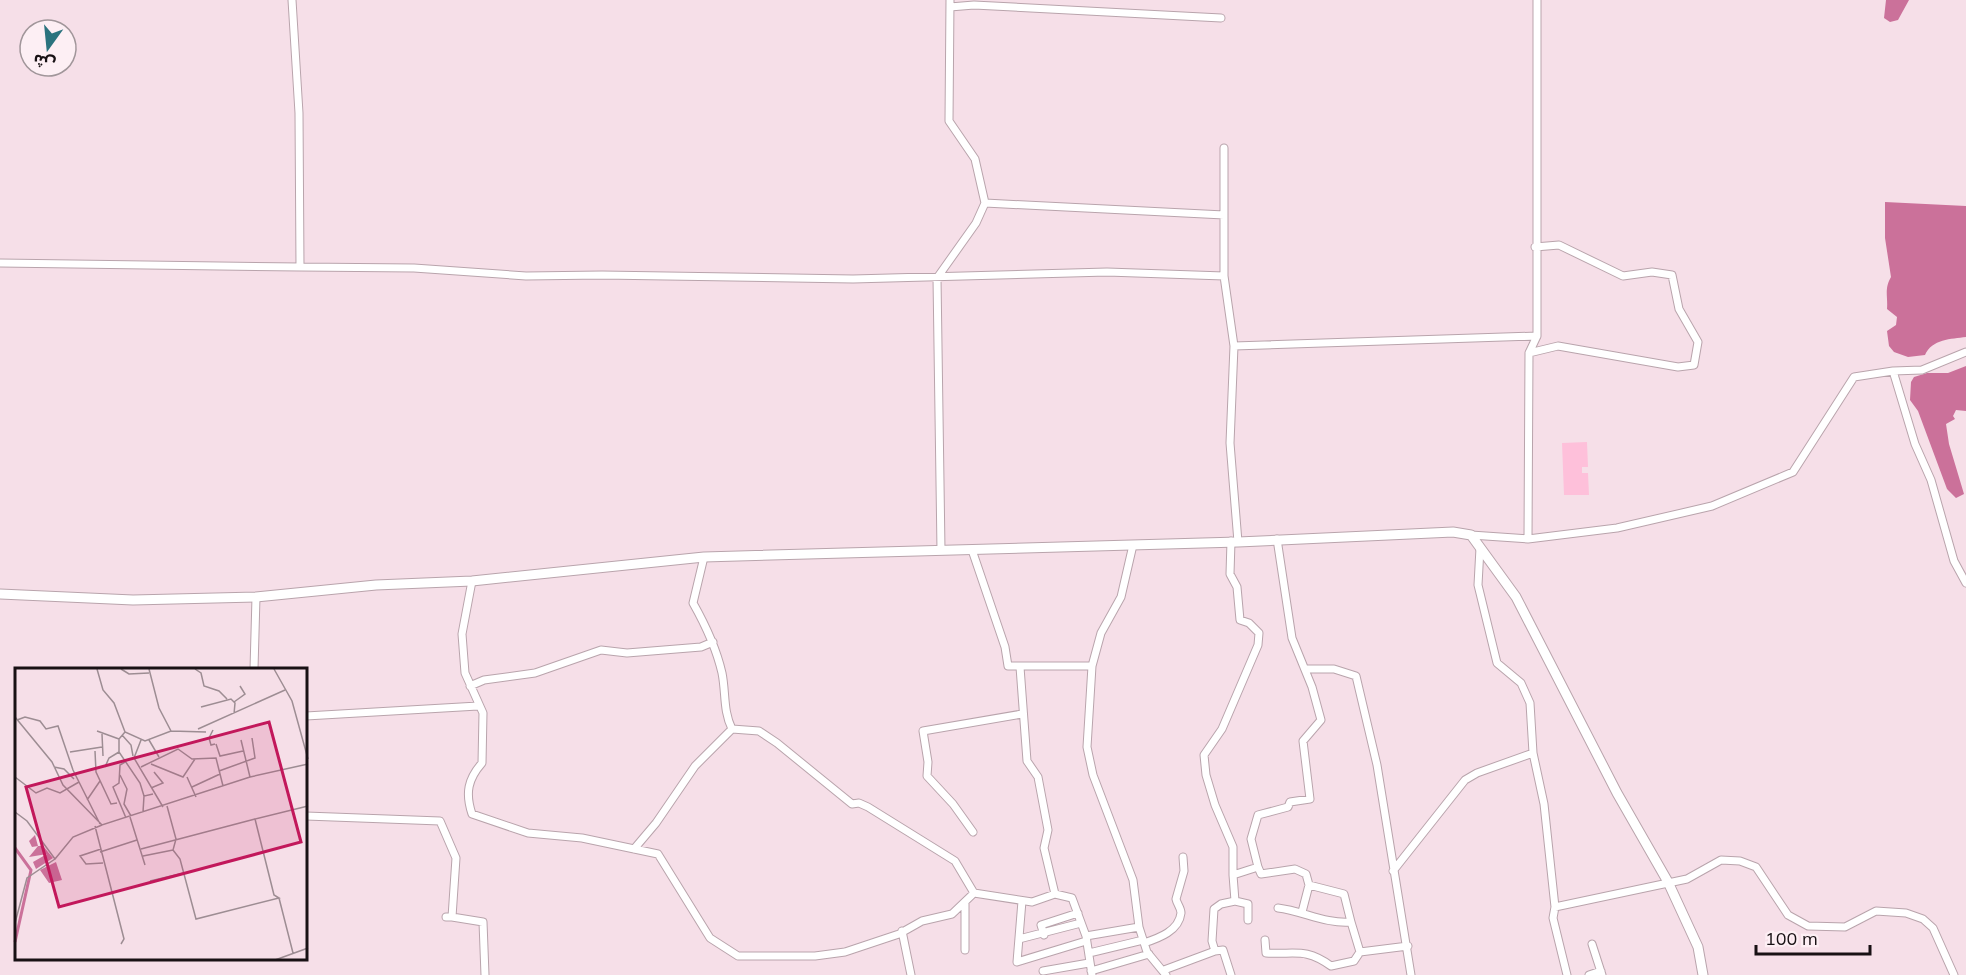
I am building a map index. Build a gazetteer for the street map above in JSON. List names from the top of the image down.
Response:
{
  "scale_bar": "100 m",
  "north": "bottom"
}
